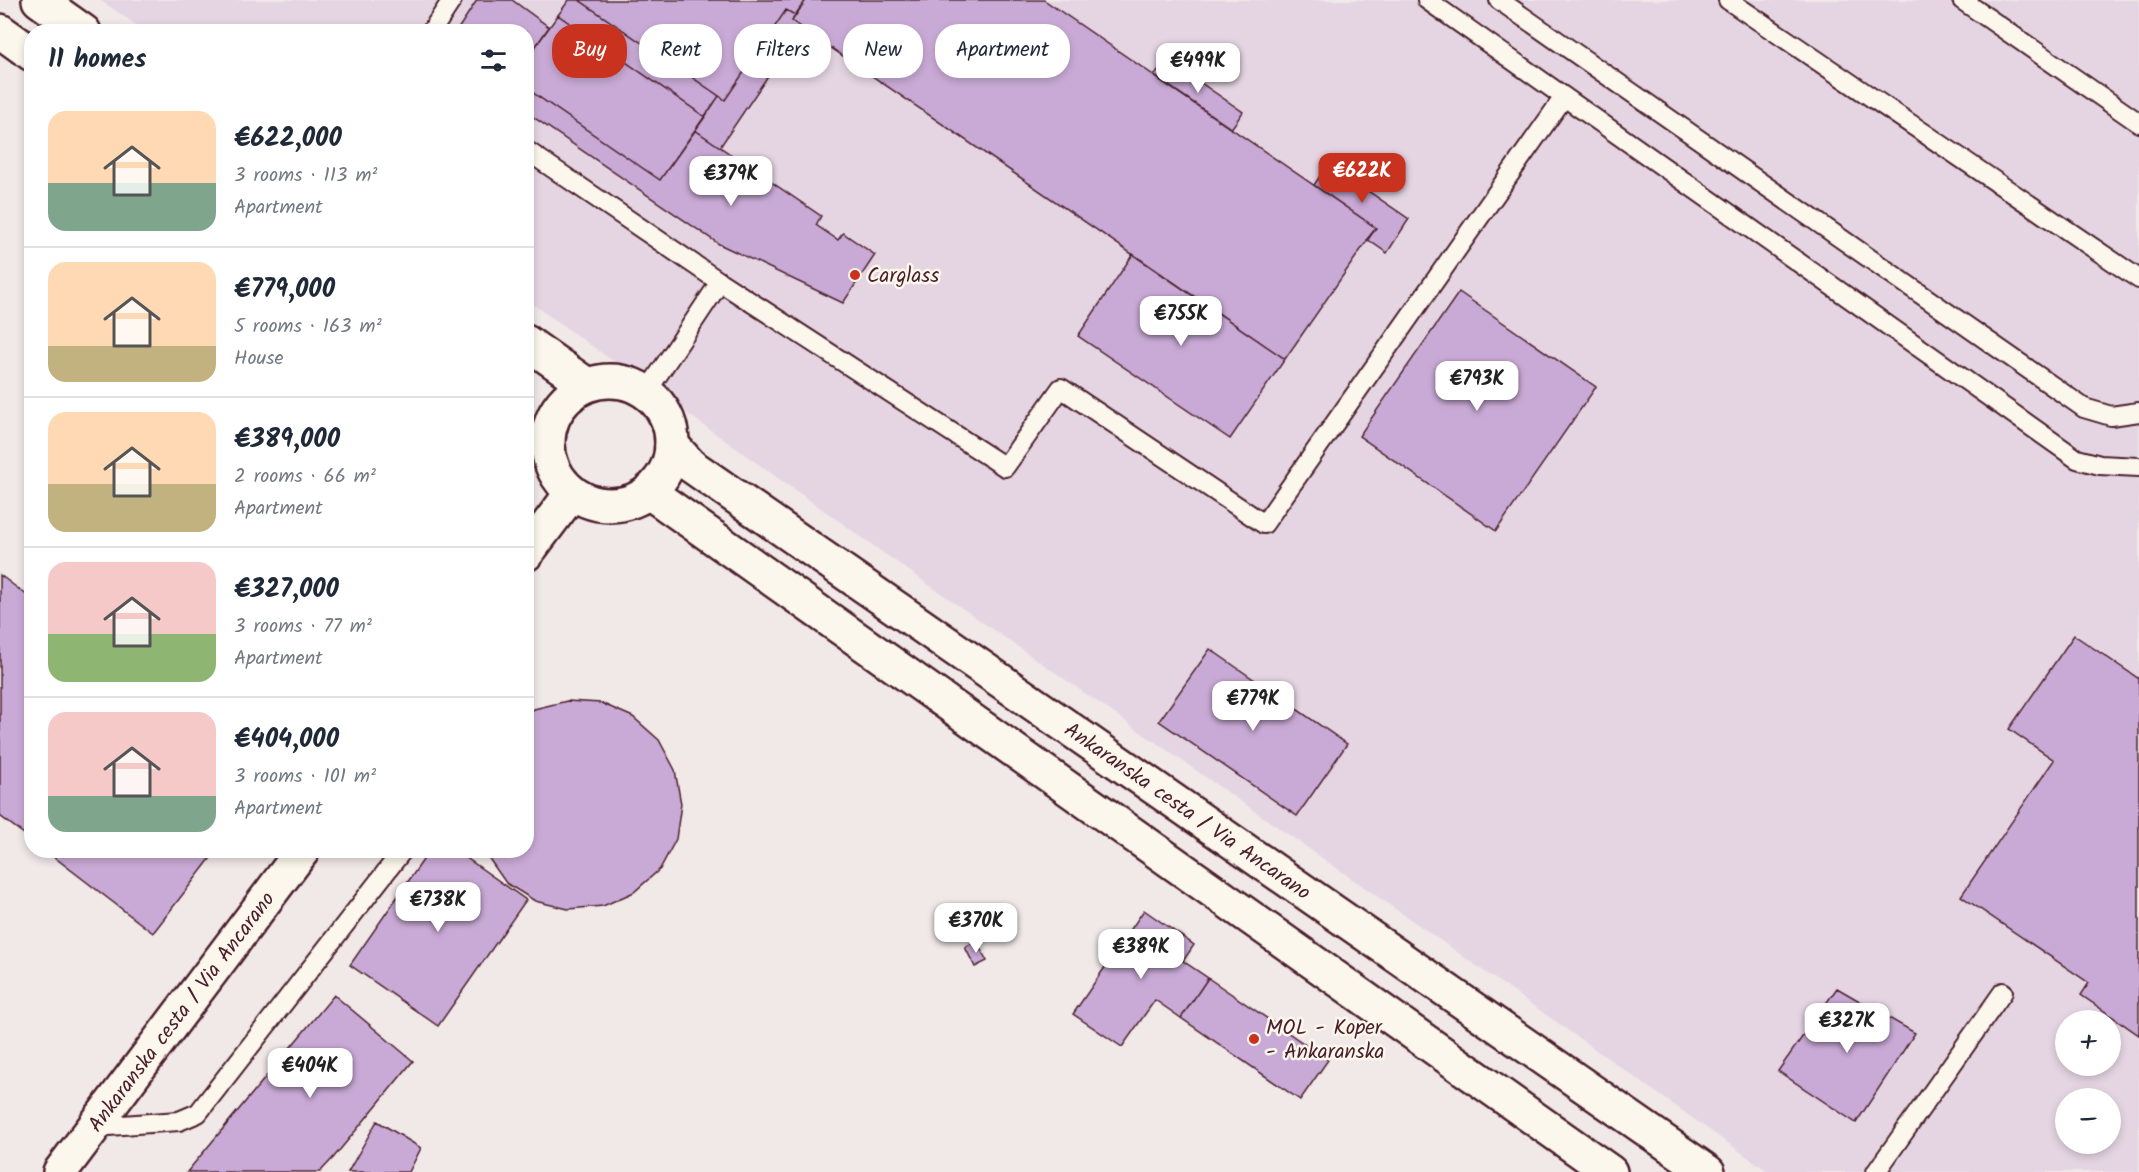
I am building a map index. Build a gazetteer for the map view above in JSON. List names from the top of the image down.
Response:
{
  "streets": {
    "main road": ["Ankaranska cesta / Via Ancarano"]
  },
  "places": ["Carglass", "MOL - Koper - Ankaranska"],
  "page": {
    "chip": [
      "Buy",
      "Rent",
      "Filters",
      "New",
      "Apartment"
    ],
    "heading": "11 homes",
    "price": [
      "€499K",
      "€622K",
      "€379K",
      "€755K",
      "€793K",
      "€779K",
      "€738K",
      "€370K",
      "€389K",
      "€327K",
      "€404K"
    ],
    "list": [
      {
        "name": "€622,000",
        "note": "3 rooms · 113 m² · Apartment"
      },
      {
        "name": "€779,000",
        "note": "5 rooms · 163 m² · House"
      },
      {
        "name": "€389,000",
        "note": "2 rooms · 66 m² · Apartment"
      },
      {
        "name": "€327,000",
        "note": "3 rooms · 77 m² · Apartment"
      },
      {
        "name": "€404,000",
        "note": "3 rooms · 101 m² · Apartment"
      }
    ],
    "map_buttons": ["+", "−"]
  }
}
